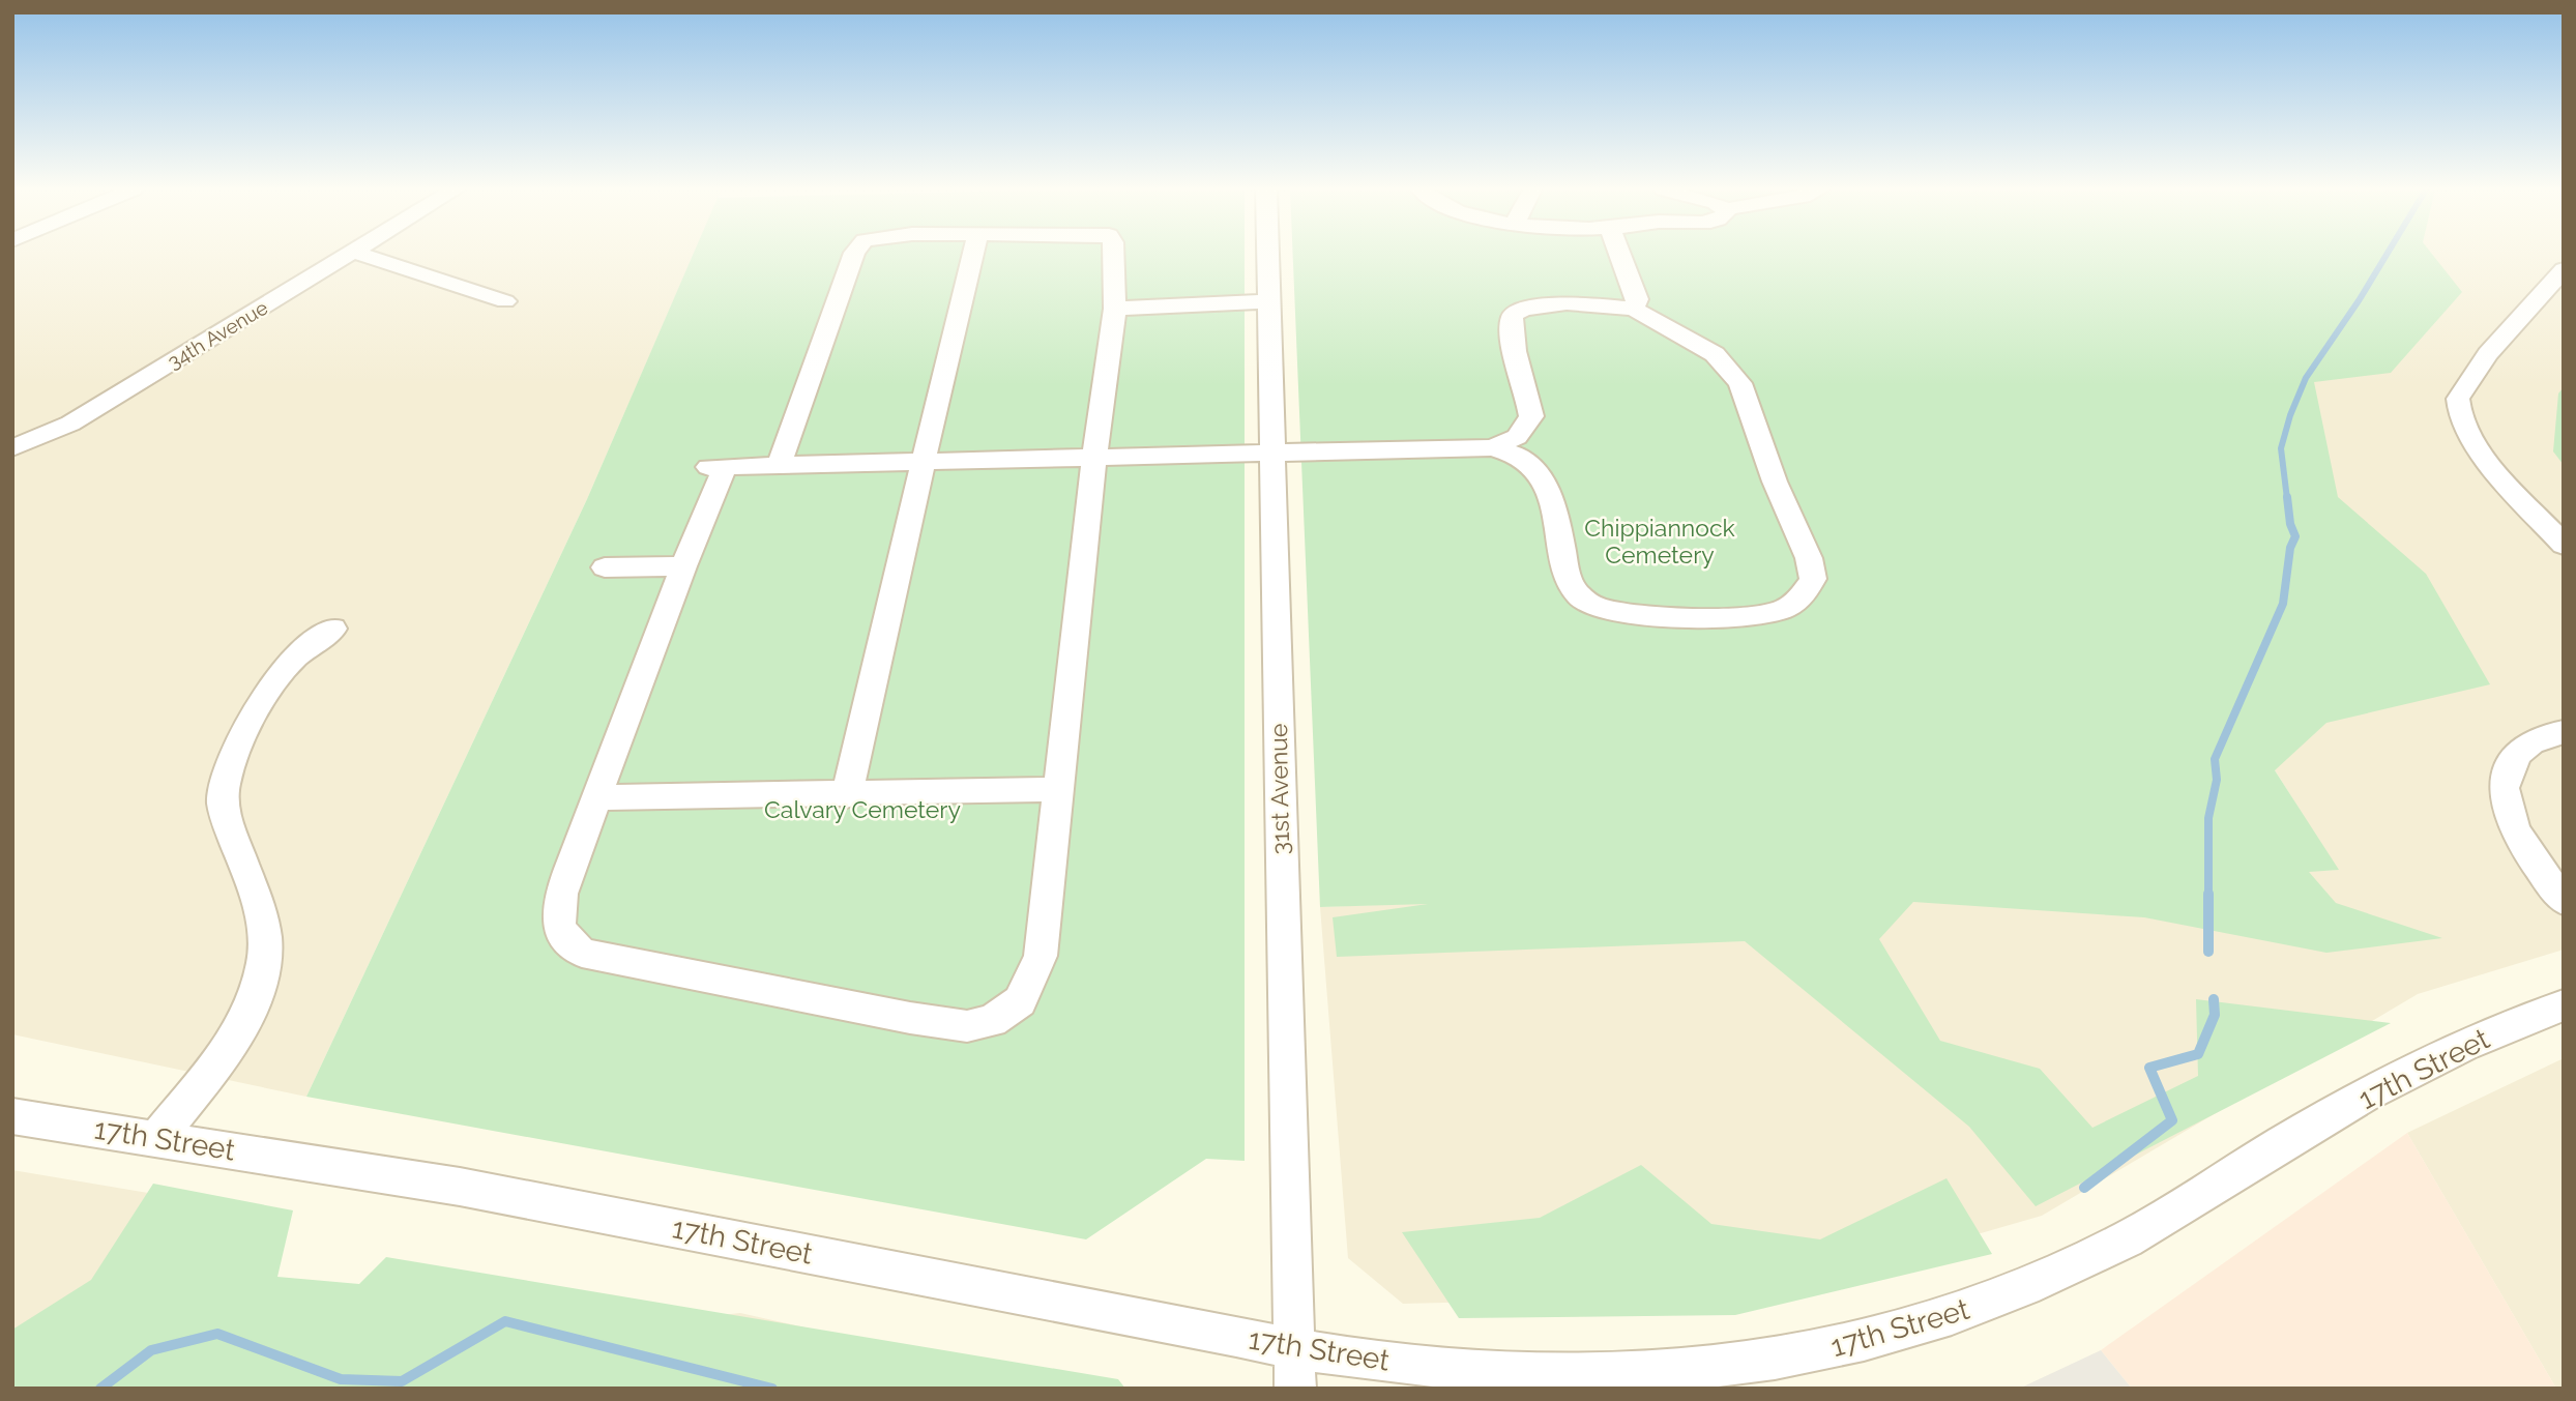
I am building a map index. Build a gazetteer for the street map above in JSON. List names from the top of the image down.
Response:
{
  "streets": {
    "street": ["34th Avenue", "31st Avenue", "17th Street"]
  },
  "crossings": [
    ["31st Avenue", "17th Street"]
  ],
  "parks": ["Chippiannock Cemetery", "Calvary Cemetery"]
}
